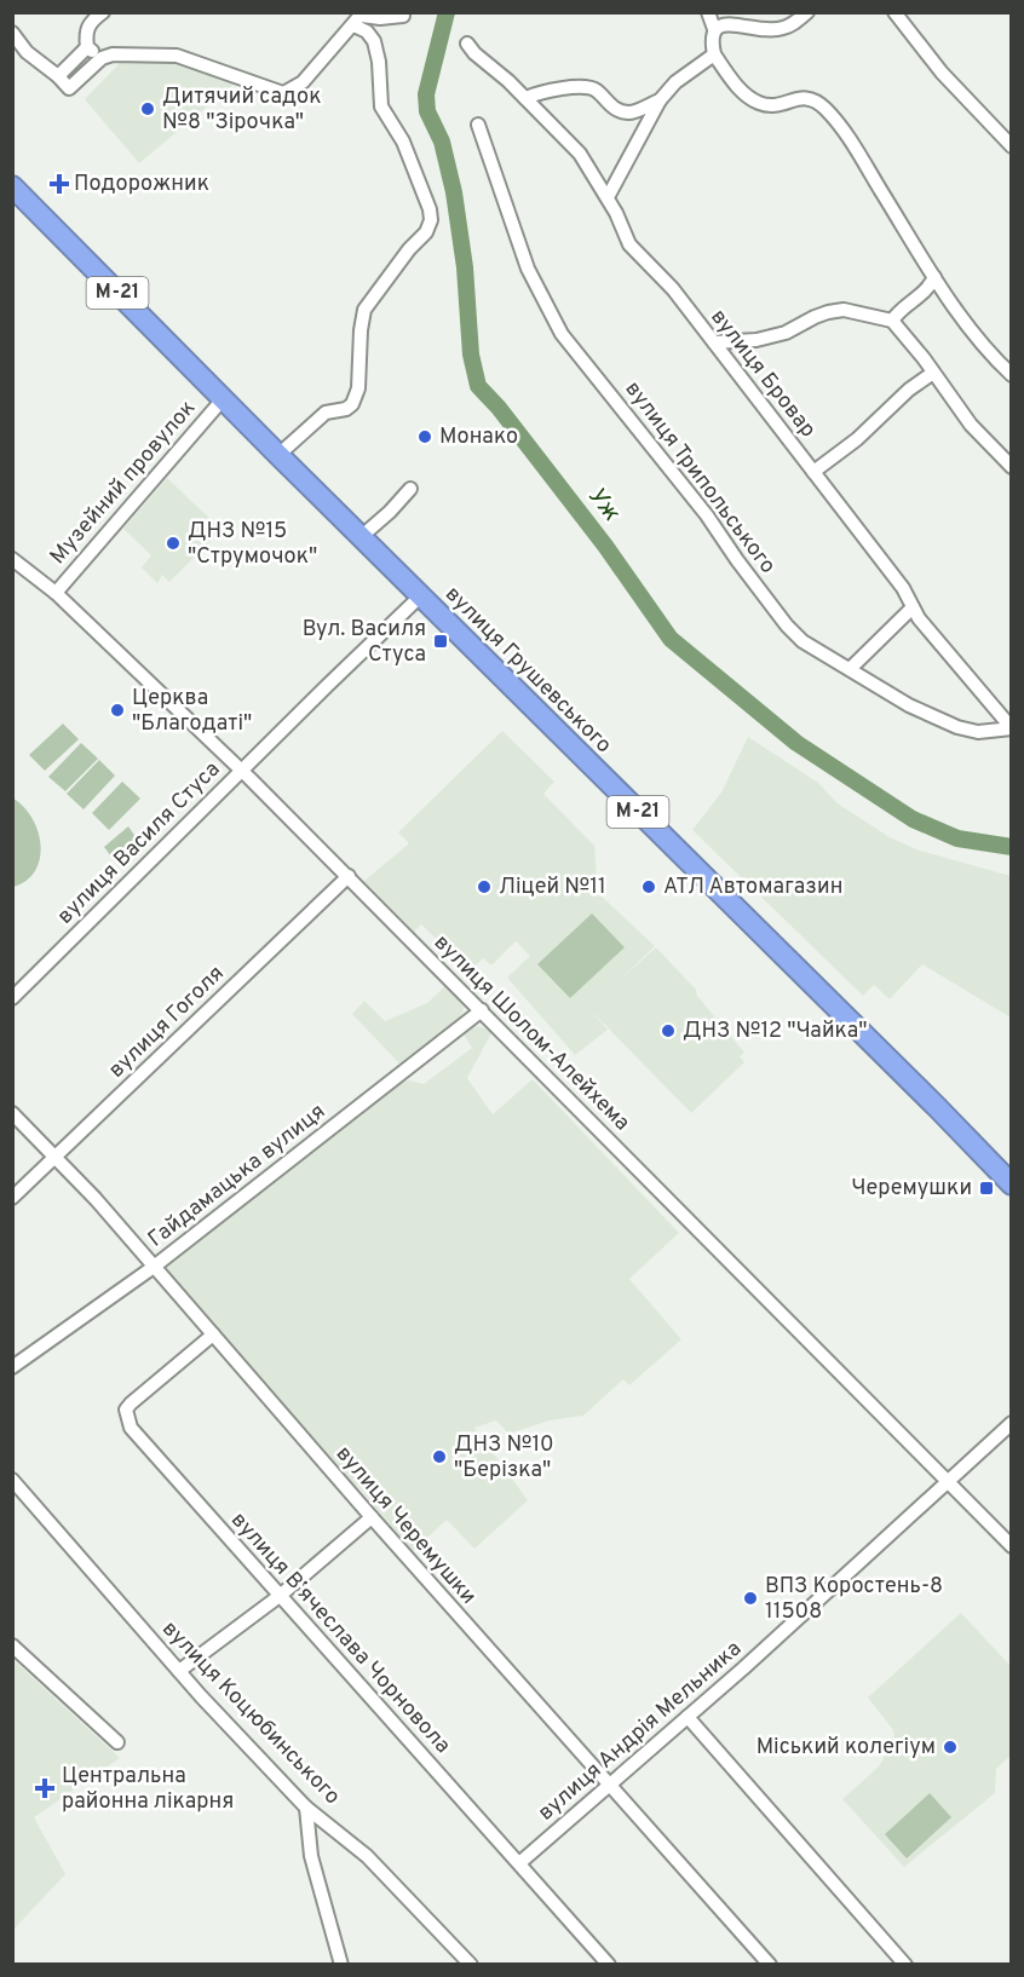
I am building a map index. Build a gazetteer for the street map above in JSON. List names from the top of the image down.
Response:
{
  "streets": {
    "highway": ["М-21", "вулиця Грушевського"],
    "street": [
      "вулиця Бровар",
      "вулиця Трипольського",
      "Музейний провулок",
      "вулиця Василя Стуса",
      "вулиця Гоголя",
      "вулиця Шолом-Алейхема",
      "Гайдамацька вулиця",
      "вулиця Черемушки",
      "вулиця Вʼячеслава Чорновола",
      "вулиця Коцюбинського",
      "вулиця Андрія Мельника"
    ]
  },
  "crossings": [
    ["вулиця Бровар", "вулиця Трипольського"],
    ["Музейний провулок", "вулиця Грушевського"],
    ["Музейний провулок", "вулиця Шолом-Алейхема"],
    ["вулиця Грушевського", "вулиця Василя Стуса"],
    ["вулиця Василя Стуса", "вулиця Шолом-Алейхема"],
    ["вулиця Гоголя", "вулиця Шолом-Алейхема"],
    ["вулиця Гоголя", "вулиця Черемушки"],
    ["вулиця Шолом-Алейхема", "Гайдамацька вулиця"],
    ["вулиця Шолом-Алейхема", "вулиця Андрія Мельника"],
    ["Гайдамацька вулиця", "вулиця Черемушки"],
    ["вулиця Черемушки", "вулиця Вʼячеслава Чорновола"],
    ["вулиця Черемушки", "вулиця Андрія Мельника"],
    ["вулиця Вʼячеслава Чорновола", "вулиця Андрія Мельника"]
  ],
  "water": ["Уж"],
  "places": {
    "other": [
      "Дитячий садок №8 \"Зірочка\"",
      "Монако",
      "ДНЗ №15 \"Струмочок\"",
      "Церква \"Благодаті\"",
      "Ліцей №11",
      "АТЛ Автомагазин",
      "ДНЗ №12 \"Чайка\"",
      "ДНЗ №10 \"Берізка\"",
      "ВПЗ Коростень-8 11508",
      "Міський колегіум"
    ],
    "health": ["Подорожник", "Центральна районна лікарня"],
    "transit": ["Вул. Василя Стуса", "Черемушки"]
  }
}
